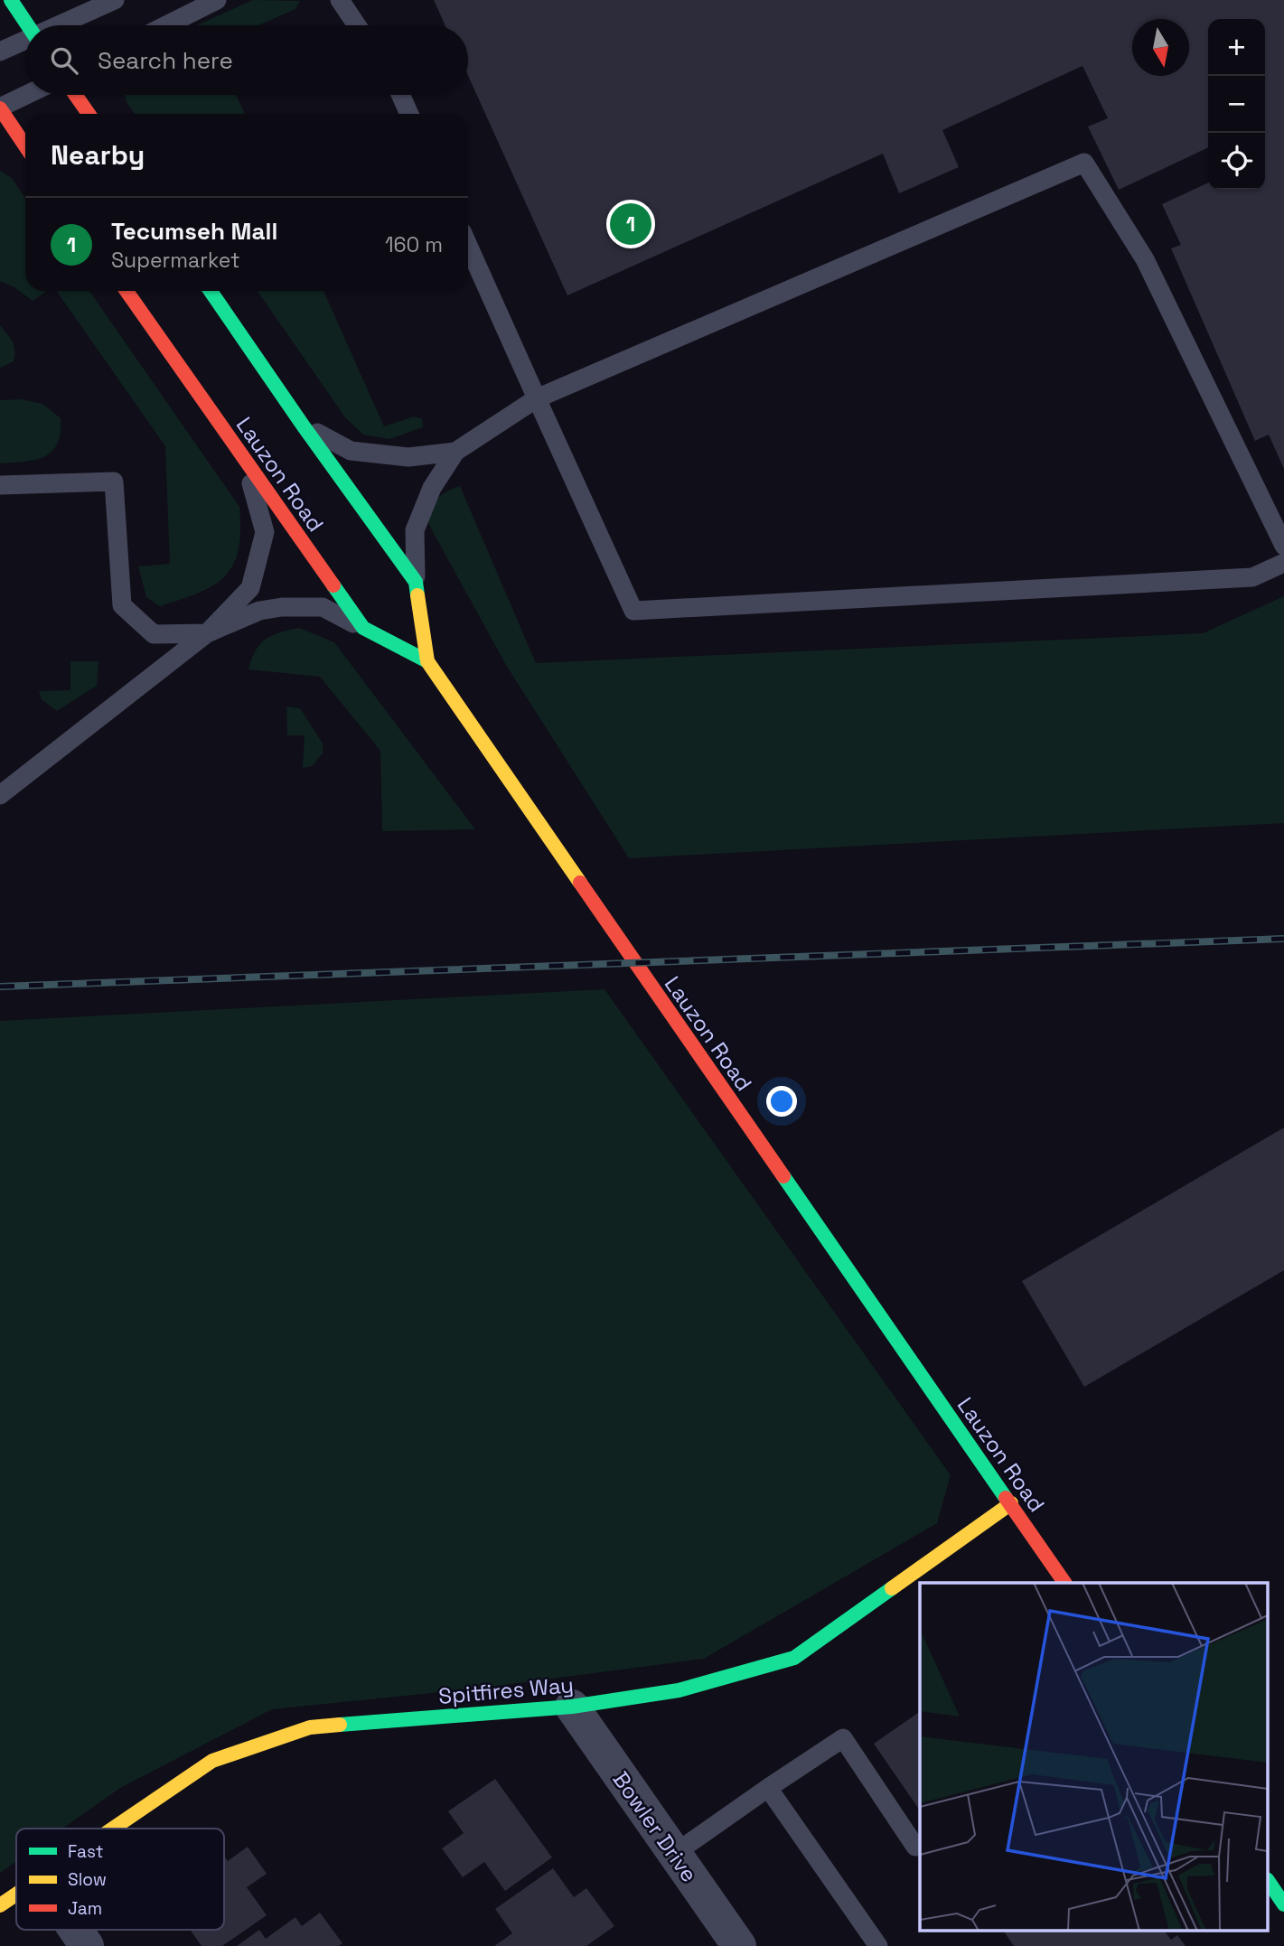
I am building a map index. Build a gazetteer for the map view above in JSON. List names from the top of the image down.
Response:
{
  "streets": {
    "street": ["Lauzon Road", "Spitfires Way", "Bowler Drive"]
  },
  "crossings": [
    ["Lauzon Road", "Spitfires Way"],
    ["Spitfires Way", "Bowler Drive"]
  ],
  "legend": ["Fast", "Slow", "Jam"],
  "north": "bottom",
  "page": {
    "map_buttons": ["+", "−"],
    "search": "Search here",
    "heading": "Nearby",
    "list": [
      {
        "mark": "1",
        "name": "Tecumseh Mall",
        "note": "Supermarket",
        "value": "160 m"
      }
    ],
    "pins": "1"
  }
}
